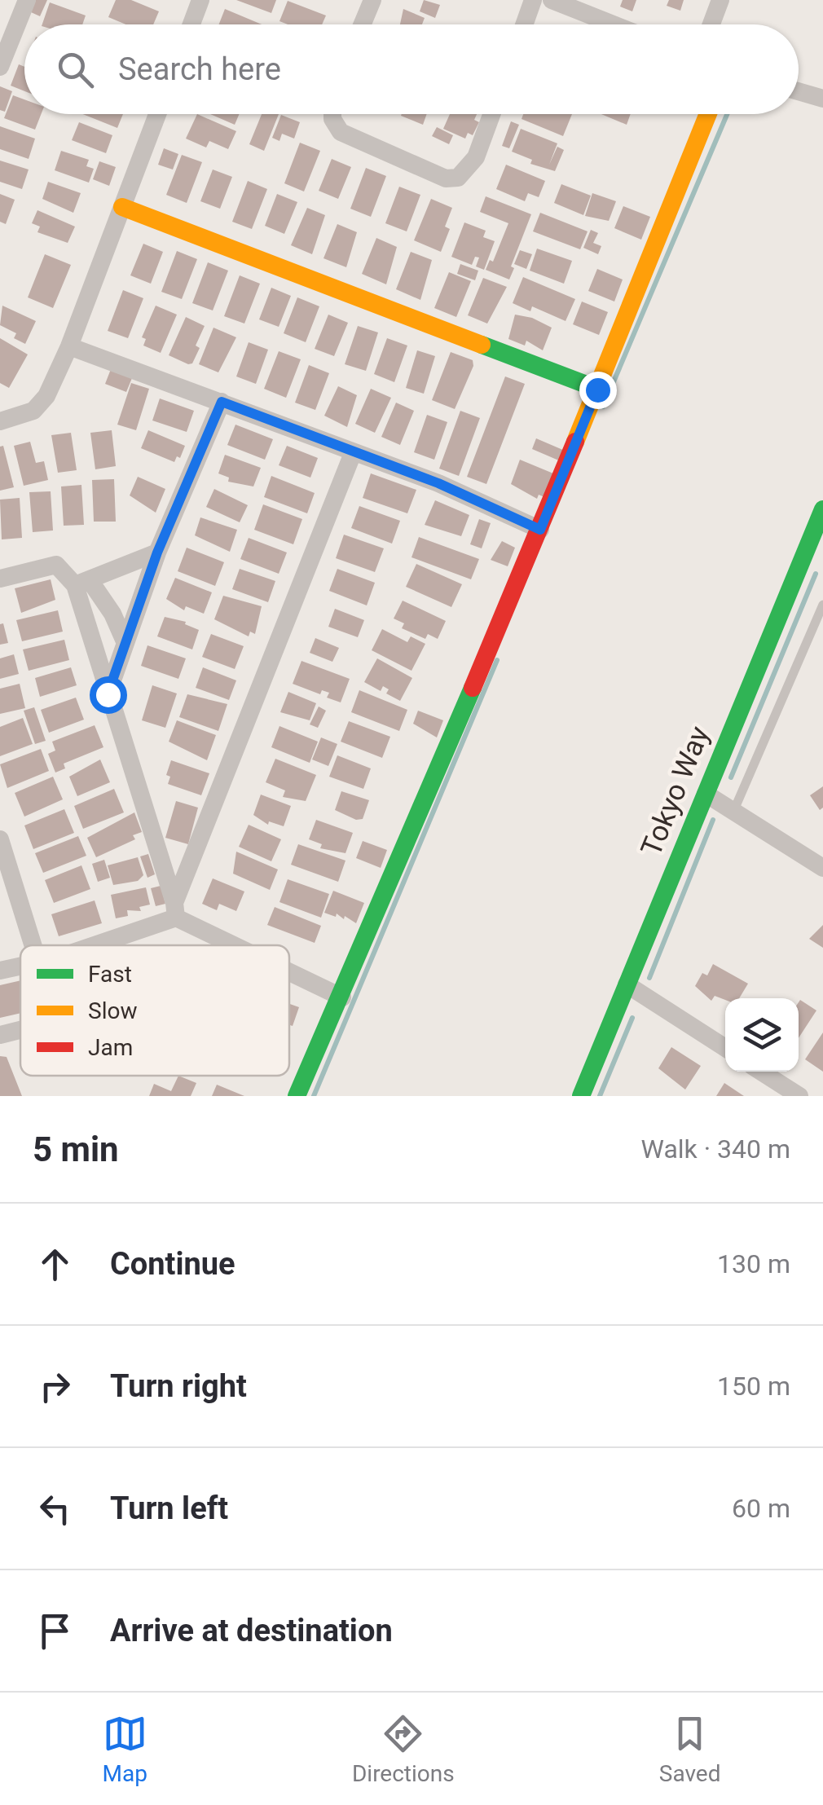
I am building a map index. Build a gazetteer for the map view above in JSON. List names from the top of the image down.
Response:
{
  "streets": {
    "street": ["Tokyo Way"]
  },
  "legend": ["Fast", "Slow", "Jam"],
  "page": {
    "search": "Search here",
    "heading": ["5 min", "Walk · 340 m"],
    "list": [
      ["Continue", "130 m"],
      ["Turn right", "150 m"],
      ["Turn left", "60 m"],
      "Arrive at destination"
    ],
    "nav": ["Map", "Directions", "Saved"]
  }
}
